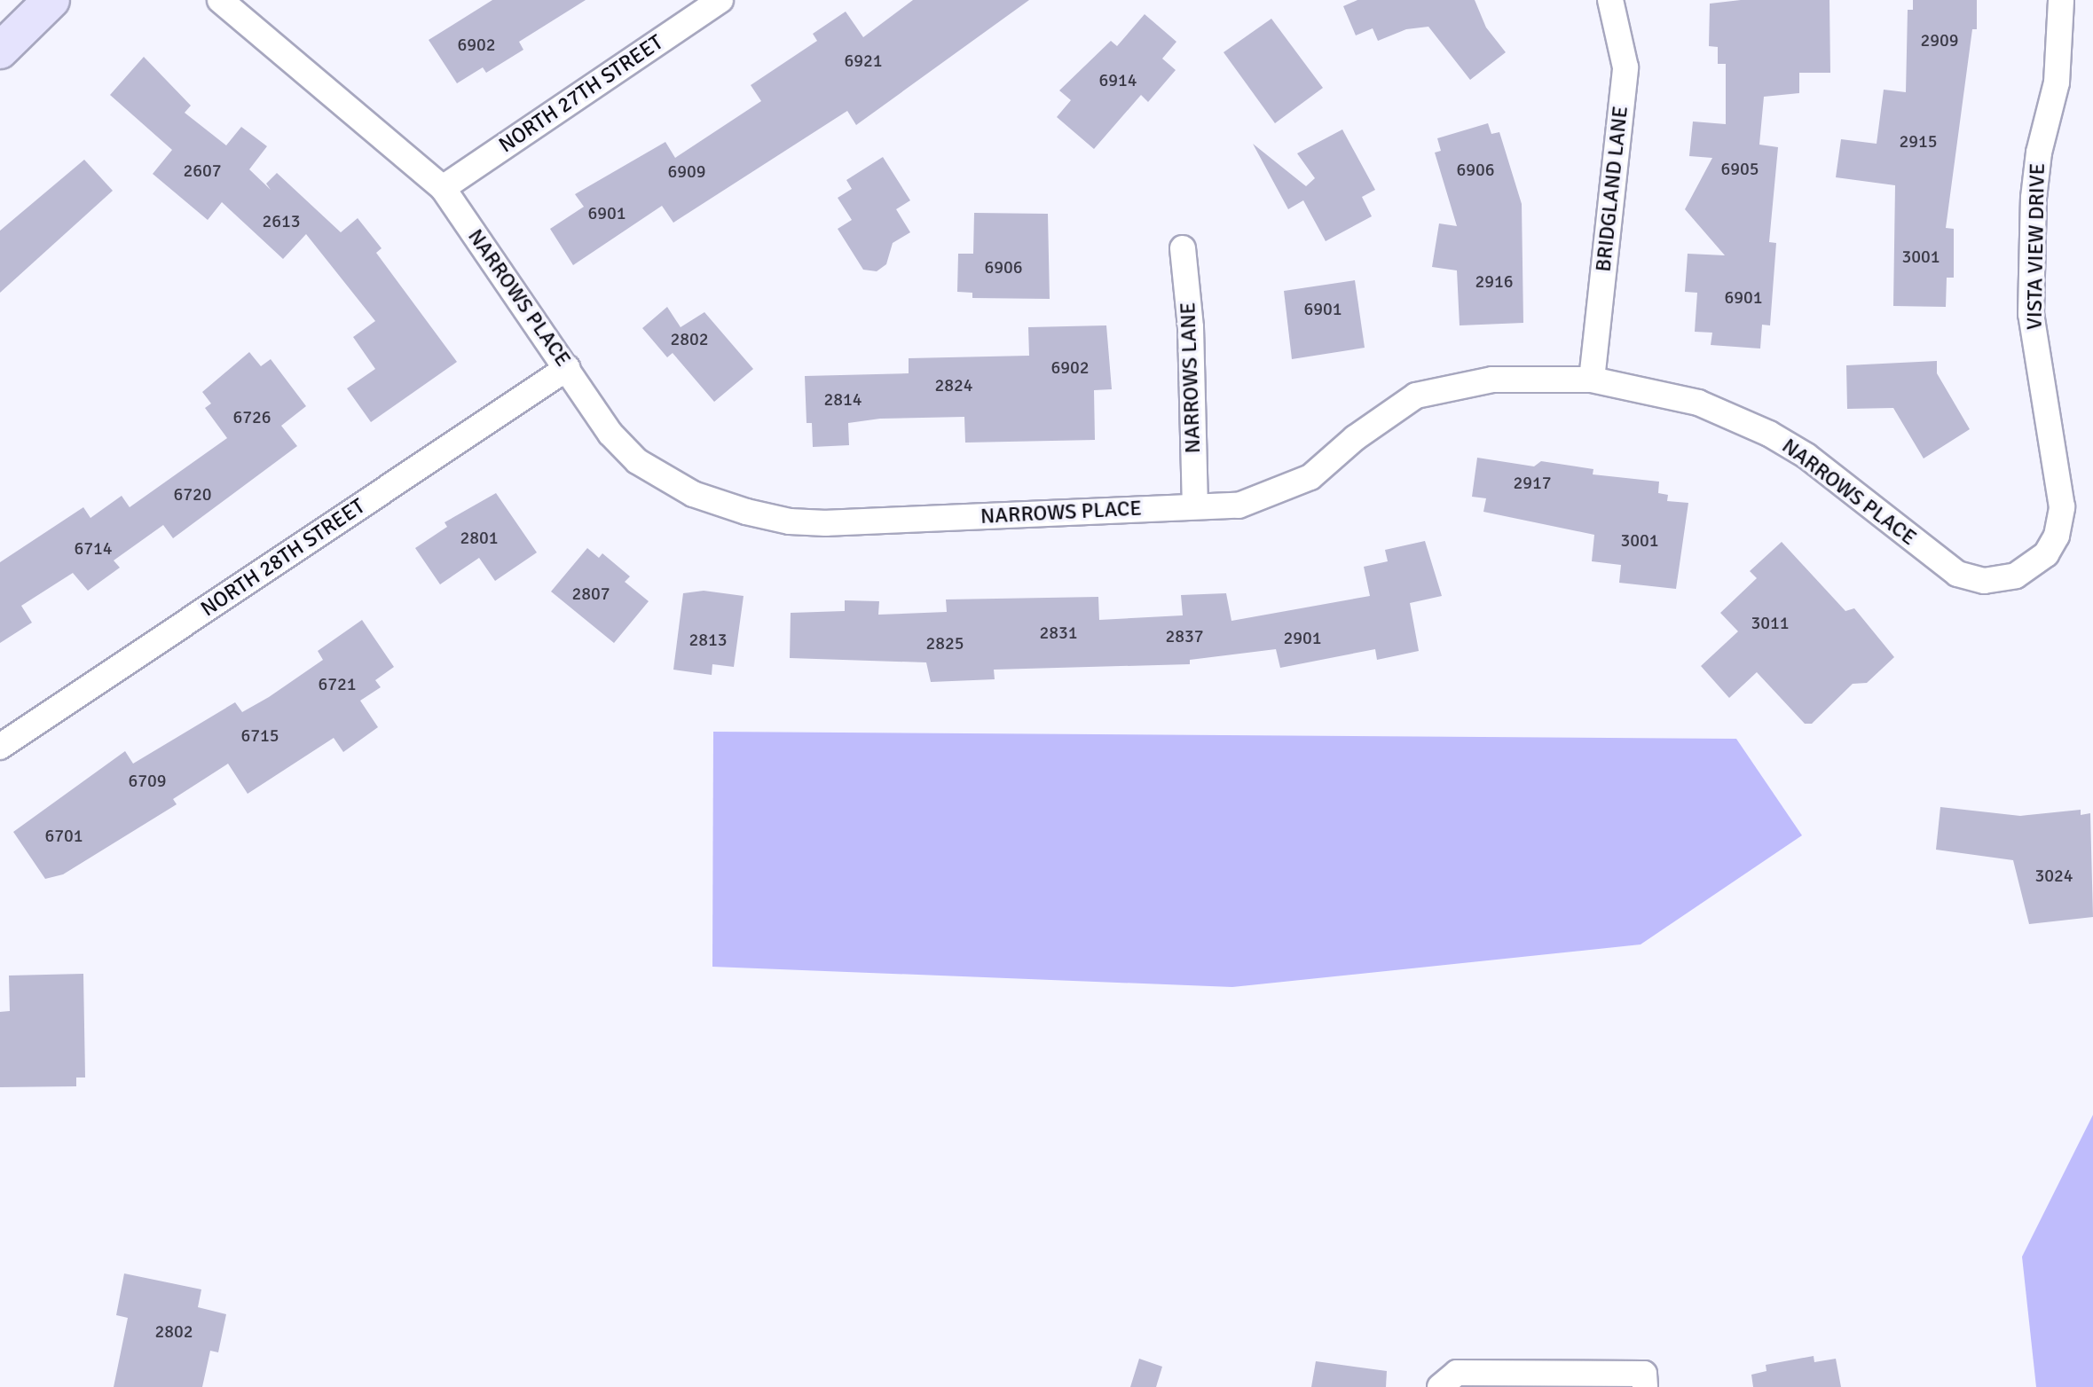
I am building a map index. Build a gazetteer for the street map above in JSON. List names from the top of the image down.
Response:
{
  "streets": {
    "street": [
      "NORTH 27TH STREET",
      "BRIDGLAND LANE",
      "VISTA VIEW DRIVE",
      "NARROWS PLACE",
      "NARROWS LANE",
      "NORTH 28TH STREET"
    ]
  },
  "crossings": [
    ["NORTH 27TH STREET", "NARROWS PLACE"],
    ["BRIDGLAND LANE", "NARROWS PLACE"],
    ["VISTA VIEW DRIVE", "NARROWS PLACE"],
    ["NARROWS PLACE", "NARROWS LANE"],
    ["NARROWS PLACE", "NORTH 28TH STREET"]
  ],
  "house_numbers": [
    "2909",
    "6902",
    "6921",
    "6914",
    "2915",
    "6905",
    "6906",
    "2607",
    "6909",
    "6901",
    "2613",
    "3001",
    "6906",
    "2916",
    "6901",
    "6901",
    "2802",
    "6902",
    "2824",
    "2814",
    "6726",
    "2917",
    "6720",
    "2801",
    "3001",
    "6714",
    "2807",
    "3011",
    "2831",
    "2837",
    "2901",
    "2813",
    "2825",
    "6721",
    "6715",
    "6709",
    "6701",
    "3024",
    "2802"
  ]
}
